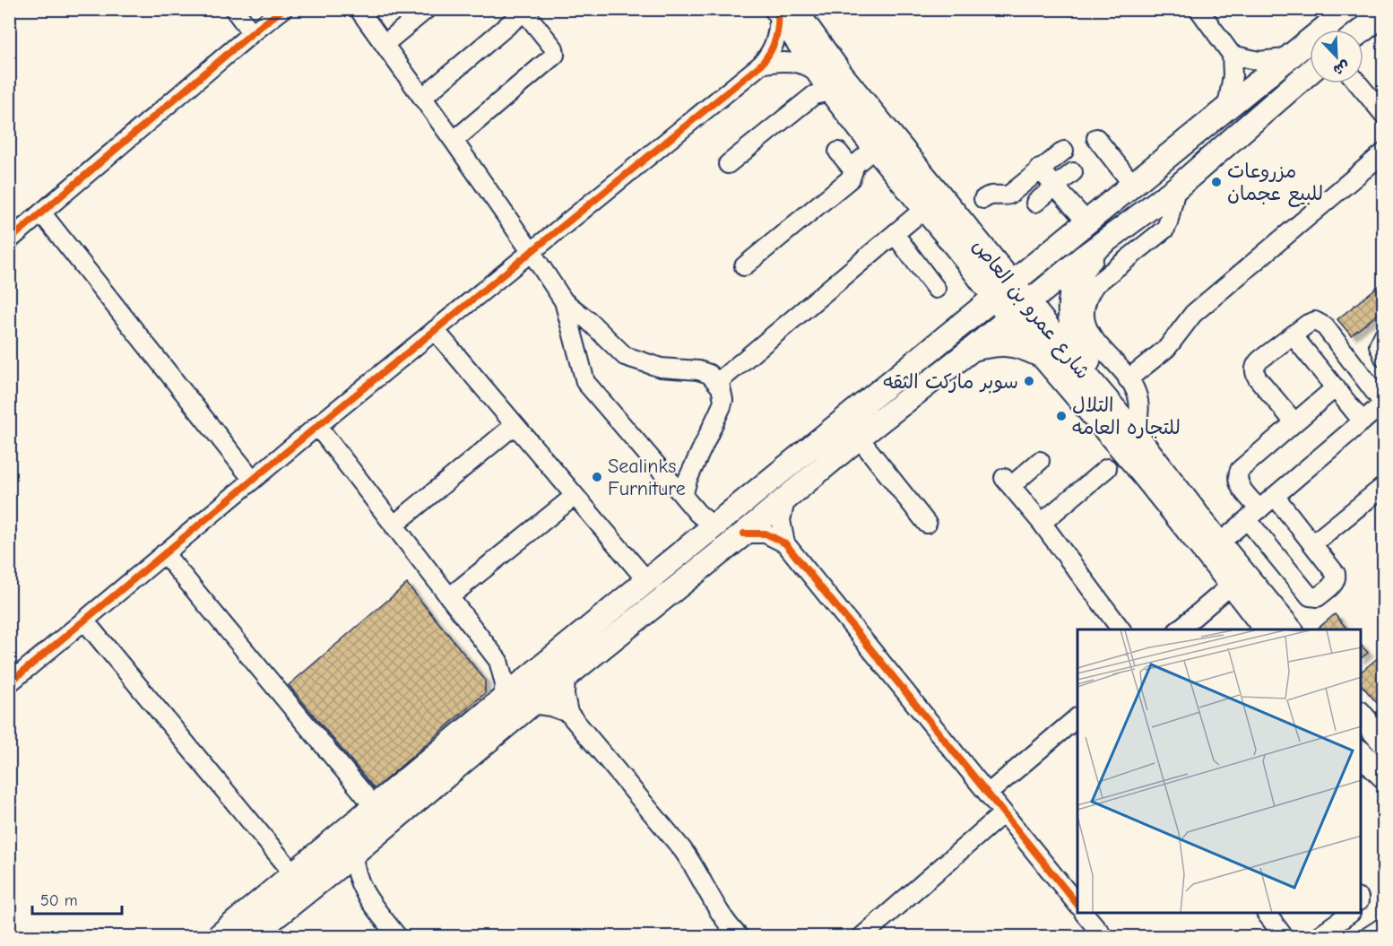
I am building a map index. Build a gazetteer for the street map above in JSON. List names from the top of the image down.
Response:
{
  "streets": {
    "main road": ["شارع عمرو بن العاص"]
  },
  "places": [
    "مزروعات للبيع عجمان",
    "سوبر ماركت الثقه",
    "التلال للتجاره العامه",
    "Sealinks Furniture"
  ],
  "scale_bar": "50 m",
  "north": "bottom right"
}
